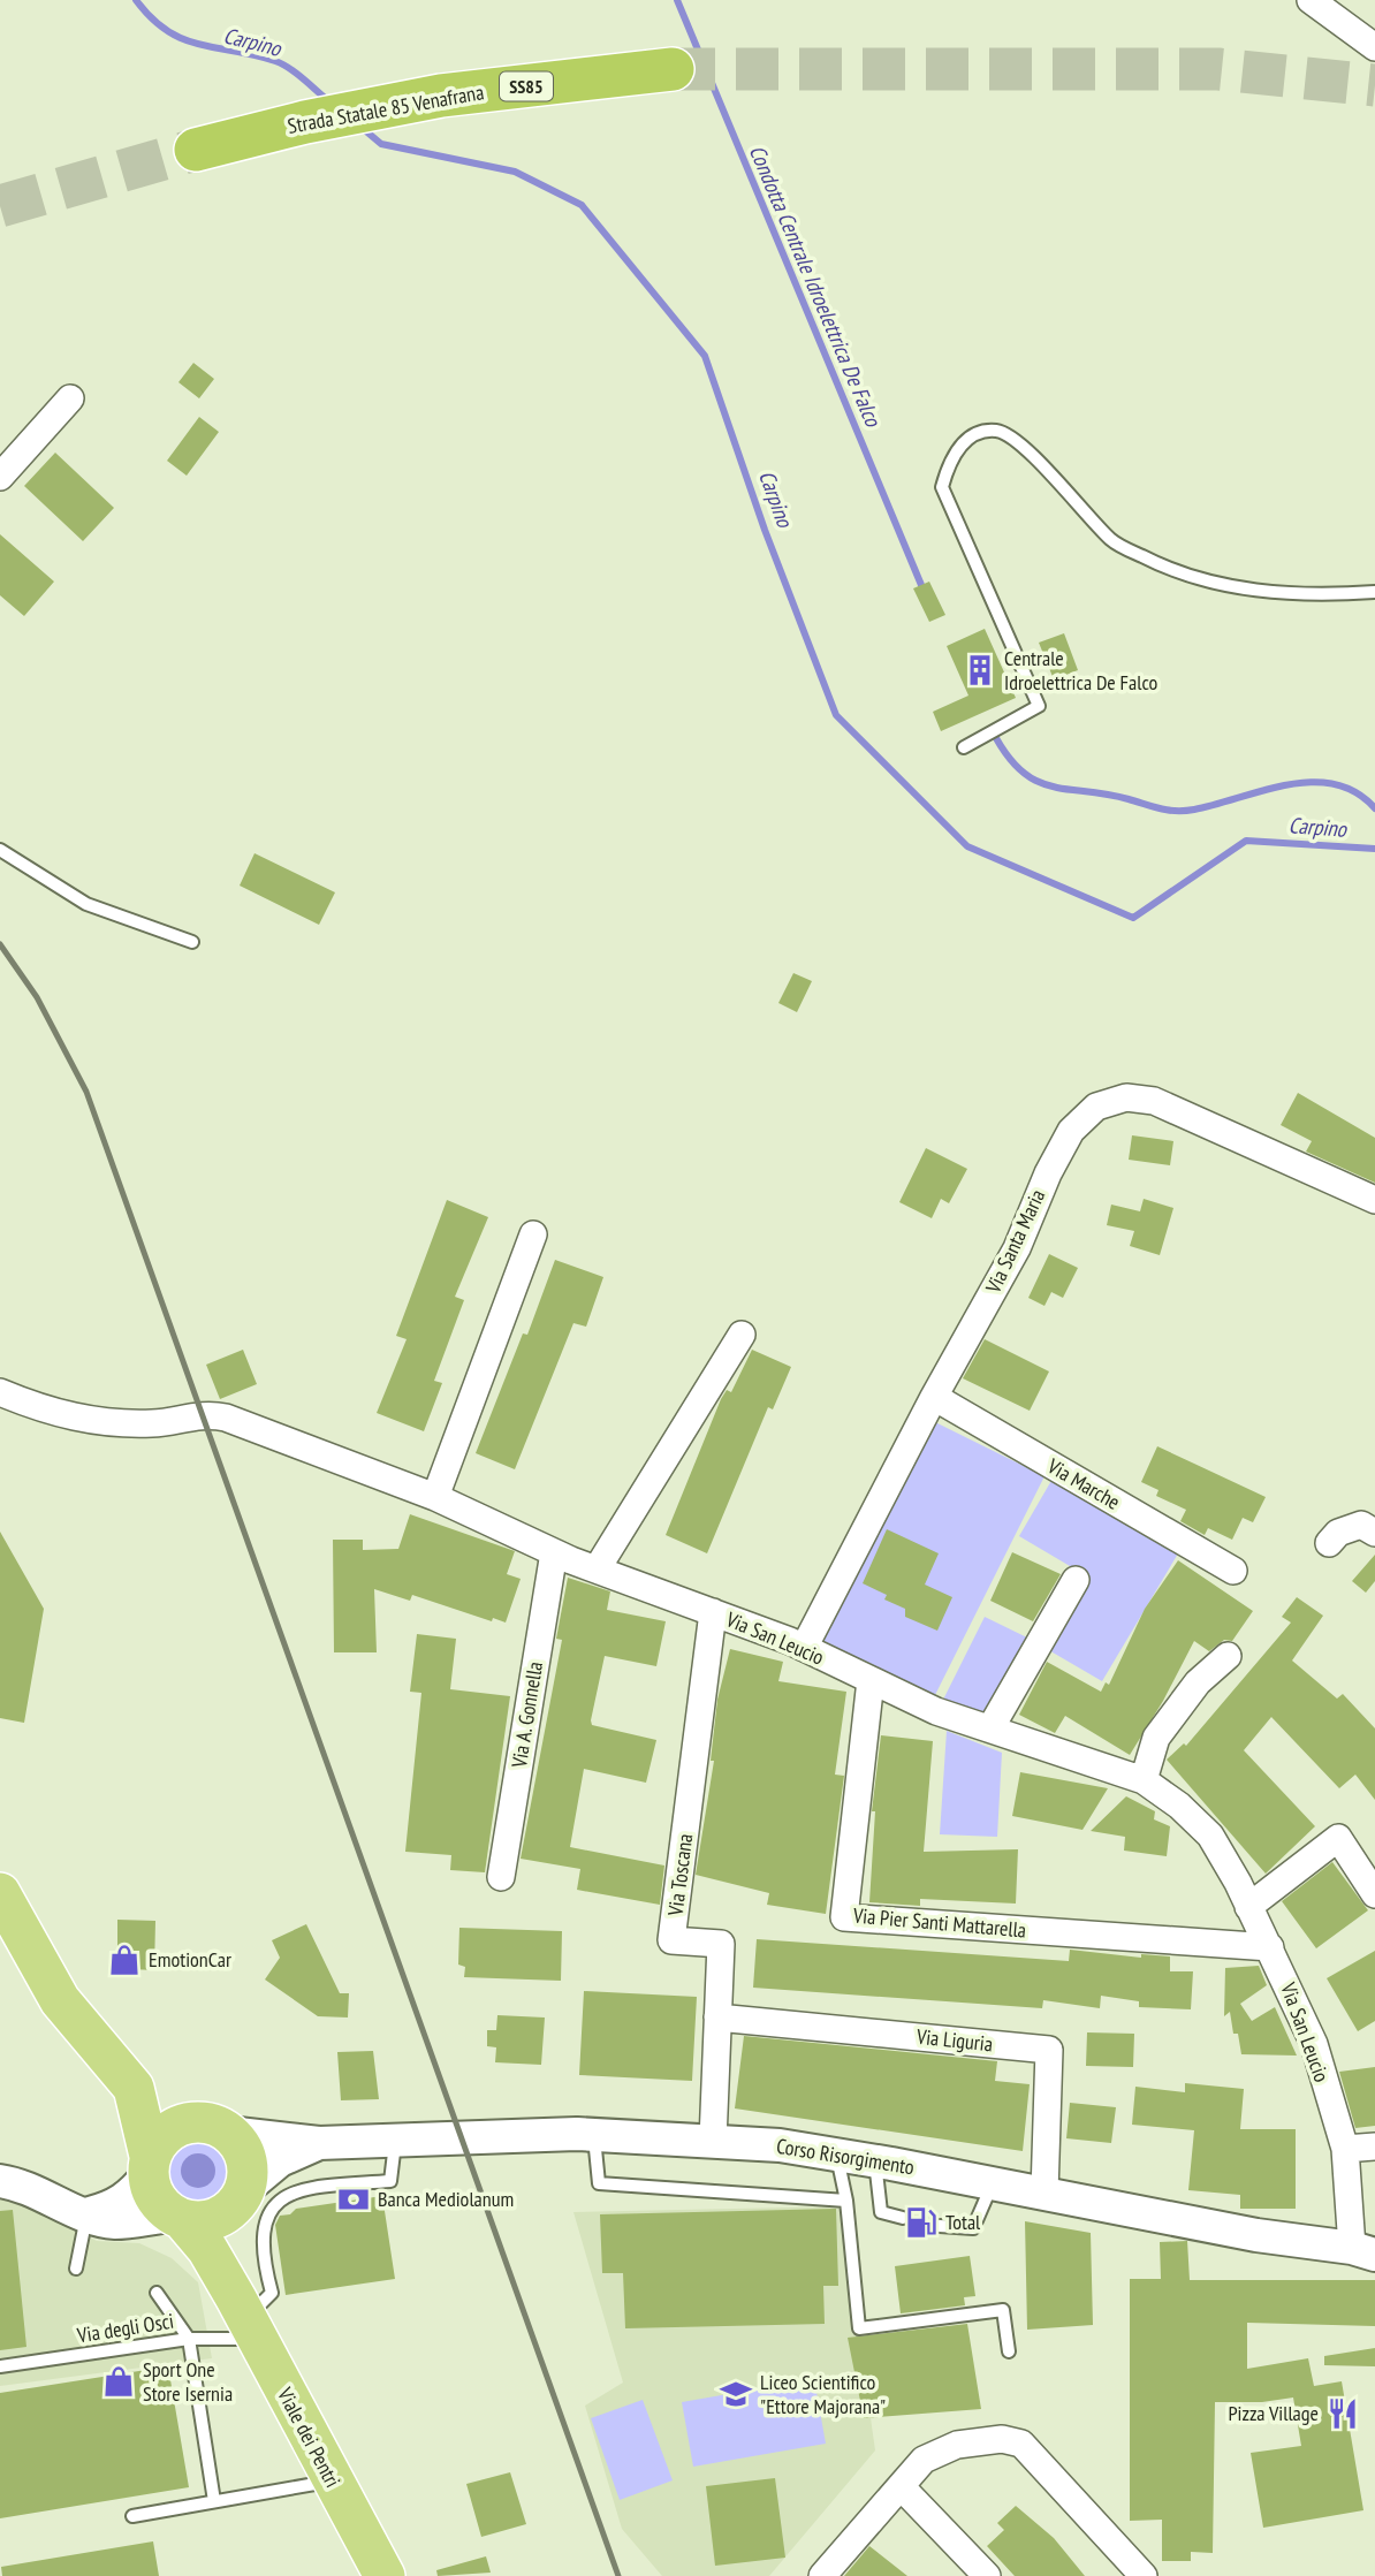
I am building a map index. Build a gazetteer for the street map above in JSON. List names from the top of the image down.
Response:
{
  "streets": {
    "highway": ["SS85", "Strada Statale 85 Venafrana"],
    "main road": ["Viale dei Pentri"],
    "street": [
      "Via Santa Maria",
      "Via Marche",
      "Via San Leucio",
      "Via A. Gonnella",
      "Via Toscana",
      "Via Pier Santi Mattarella",
      "Via Liguria",
      "Corso Risorgimento"
    ],
    "lane": ["Via degli Osci"]
  },
  "crossings": [
    ["Via Santa Maria", "Via Marche"],
    ["Via Santa Maria", "Via San Leucio"],
    ["Via San Leucio", "Via A. Gonnella"],
    ["Via San Leucio", "Via Toscana"],
    ["Via San Leucio", "Via Pier Santi Mattarella"],
    ["Via San Leucio", "Corso Risorgimento"],
    ["Via Toscana", "Via Liguria"],
    ["Via Toscana", "Corso Risorgimento"],
    ["Via Liguria", "Corso Risorgimento"],
    ["Corso Risorgimento", "Viale dei Pentri"],
    ["Via degli Osci", "Viale dei Pentri"]
  ],
  "water": ["Carpino", "Condotta Centrale Idroelettrica De Falco"],
  "places": {
    "building": ["Centrale Idroelettrica De Falco"],
    "shop": ["EmotionCar", "Sport One Store Isernia"],
    "bank": ["Banca Mediolanum"],
    "fuel station": ["Total"],
    "school or university": ["Liceo Scientifico \"Ettore Majorana\""],
    "restaurant": ["Pizza Village"]
  }
}
